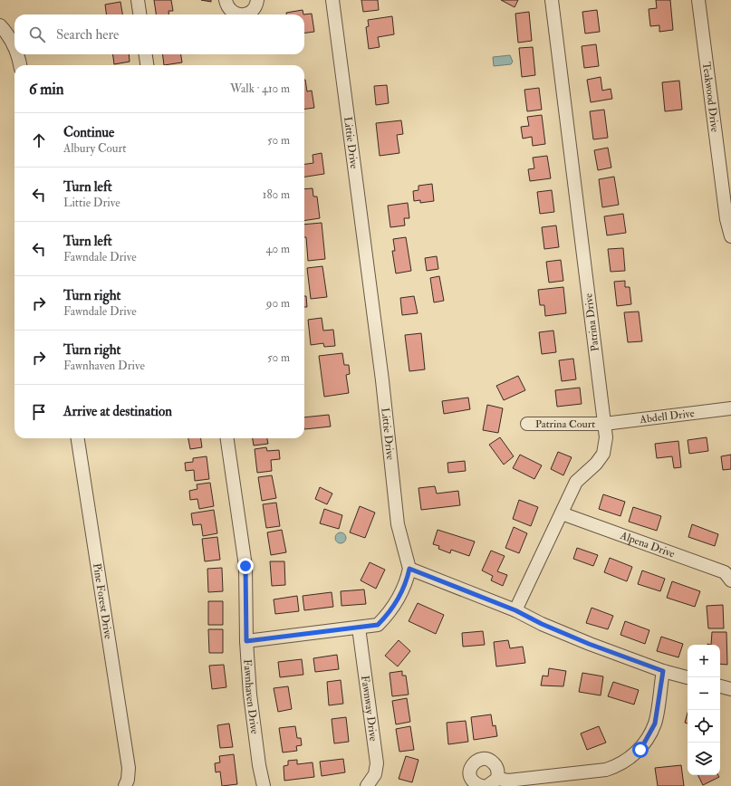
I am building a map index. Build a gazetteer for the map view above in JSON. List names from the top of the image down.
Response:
{
  "streets": {
    "street": [
      "Teakwood Drive",
      "Littie Drive",
      "Patrina Drive",
      "Abdell Drive",
      "Patrina Court",
      "Alpena Drive",
      "Pine Forest Drive",
      "Fawnhaven Drive",
      "Fawnway Drive"
    ]
  },
  "crossings": [
    ["Patrina Drive", "Abdell Drive"],
    ["Patrina Drive", "Patrina Court"],
    ["Patrina Drive", "Alpena Drive"],
    ["Abdell Drive", "Patrina Court"]
  ],
  "page": {
    "search": "Search here",
    "heading": ["6 min", "Walk · 410 m"],
    "list": [
      ["Continue", "Albury Court", "50 m"],
      ["Turn left", "Littie Drive", "180 m"],
      ["Turn left", "Fawndale Drive", "40 m"],
      ["Turn right", "Fawndale Drive", "90 m"],
      ["Turn right", "Fawnhaven Drive", "50 m"],
      "Arrive at destination"
    ],
    "map_buttons": ["+", "−"]
  }
}
